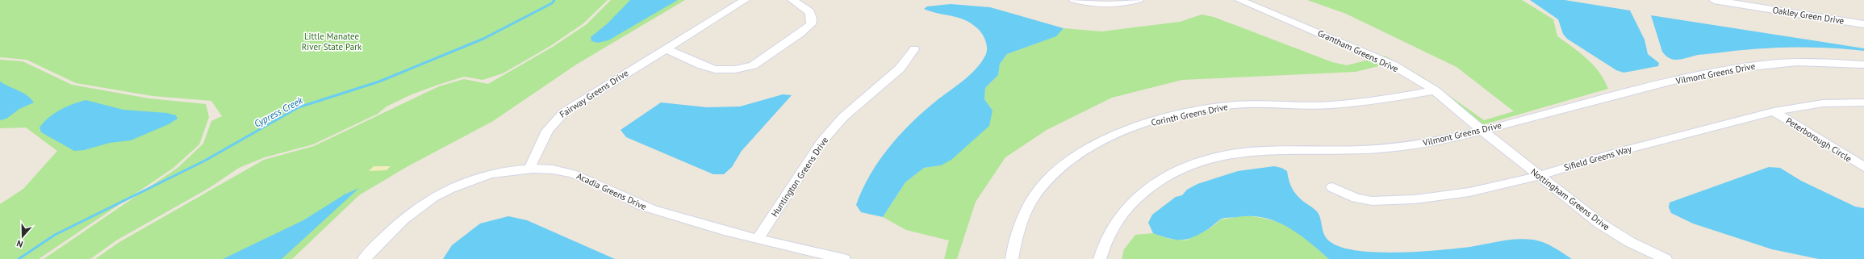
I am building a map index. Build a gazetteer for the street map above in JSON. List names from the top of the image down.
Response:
{
  "streets": {
    "street": [
      "Oakley Green Drive",
      "Grantham Greens Drive",
      "Vilmont Greens Drive",
      "Fairway Greens Drive",
      "Corinth Greens Drive",
      "Peterborough Circle",
      "Sifield Greens Way",
      "Huntington Greens Drive",
      "Acadia Greens Drive",
      "Nottingham Greens Drive"
    ]
  },
  "crossings": [
    ["Grantham Greens Drive", "Vilmont Greens Drive"],
    ["Grantham Greens Drive", "Corinth Greens Drive"],
    ["Grantham Greens Drive", "Nottingham Greens Drive"],
    ["Vilmont Greens Drive", "Nottingham Greens Drive"],
    ["Fairway Greens Drive", "Acadia Greens Drive"],
    ["Peterborough Circle", "Sifield Greens Way"],
    ["Sifield Greens Way", "Nottingham Greens Drive"],
    ["Huntington Greens Drive", "Acadia Greens Drive"]
  ],
  "water": ["Cypress Creek"],
  "parks": ["Little Manatee River State Park"],
  "north": "bottom"
}
